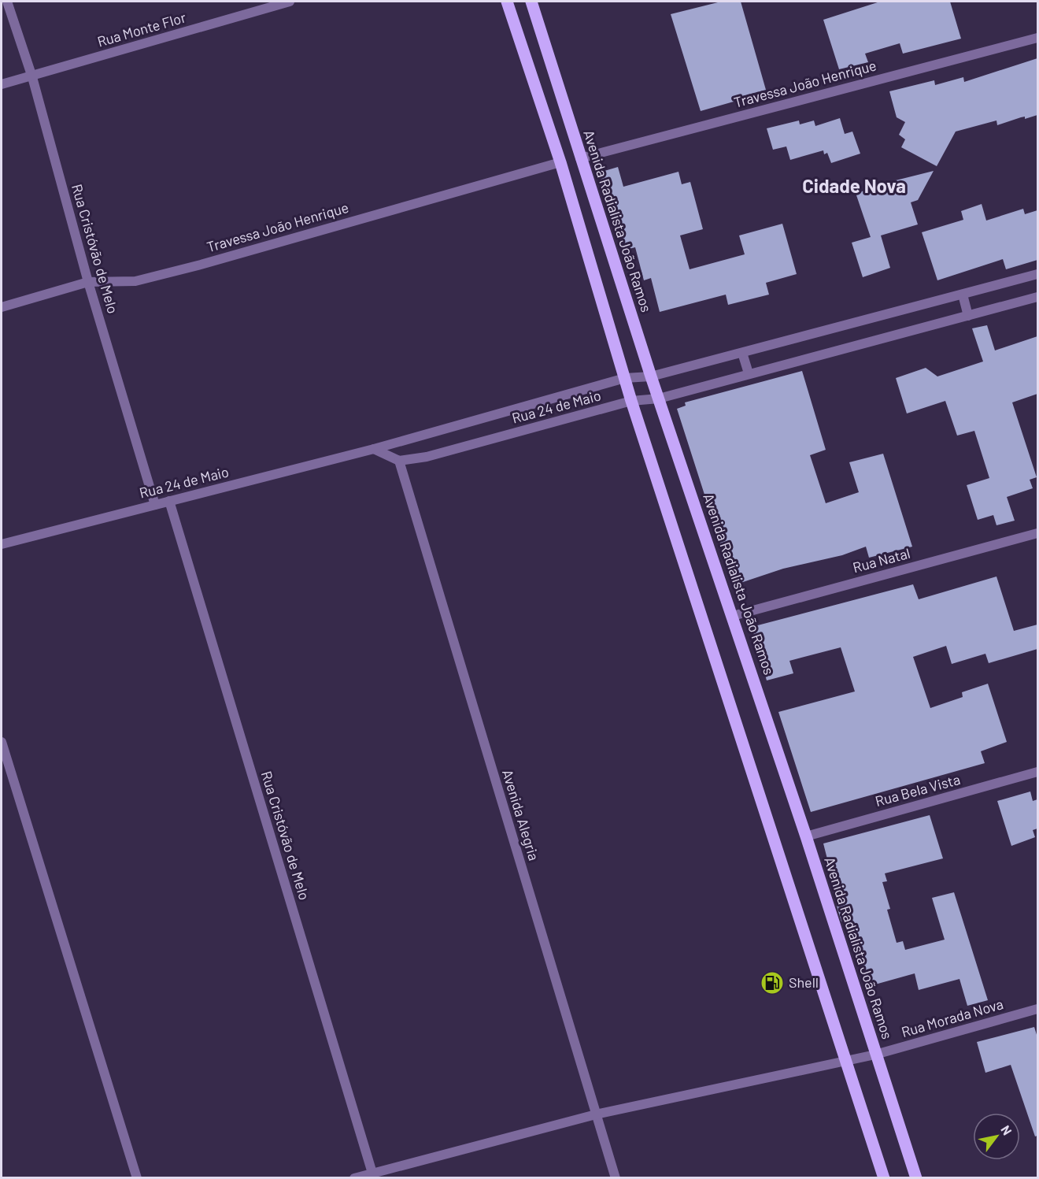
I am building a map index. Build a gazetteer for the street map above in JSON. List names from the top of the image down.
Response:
{
  "streets": {
    "main road": ["Avenida Radialista João Ramos"],
    "street": [
      "Rua Monte Flor",
      "Travessa João Henrique",
      "Rua Cristóvão de Melo",
      "Rua 24 de Maio",
      "Rua Natal",
      "Rua Bela Vista",
      "Avenida Alegria",
      "Rua Morada Nova"
    ]
  },
  "crossings": [
    ["Rua Monte Flor", "Rua Cristóvão de Melo"],
    ["Travessa João Henrique", "Avenida Radialista João Ramos"],
    ["Travessa João Henrique", "Rua Cristóvão de Melo"],
    ["Avenida Radialista João Ramos", "Rua 24 de Maio"],
    ["Avenida Radialista João Ramos", "Rua Natal"],
    ["Avenida Radialista João Ramos", "Rua Bela Vista"],
    ["Avenida Radialista João Ramos", "Rua Morada Nova"],
    ["Rua Cristóvão de Melo", "Rua 24 de Maio"],
    ["Rua Cristóvão de Melo", "Rua Morada Nova"],
    ["Rua 24 de Maio", "Avenida Alegria"],
    ["Avenida Alegria", "Rua Morada Nova"]
  ],
  "districts": ["Cidade Nova"],
  "places": {
    "fuel station": ["Shell"]
  },
  "north": "top right"
}
